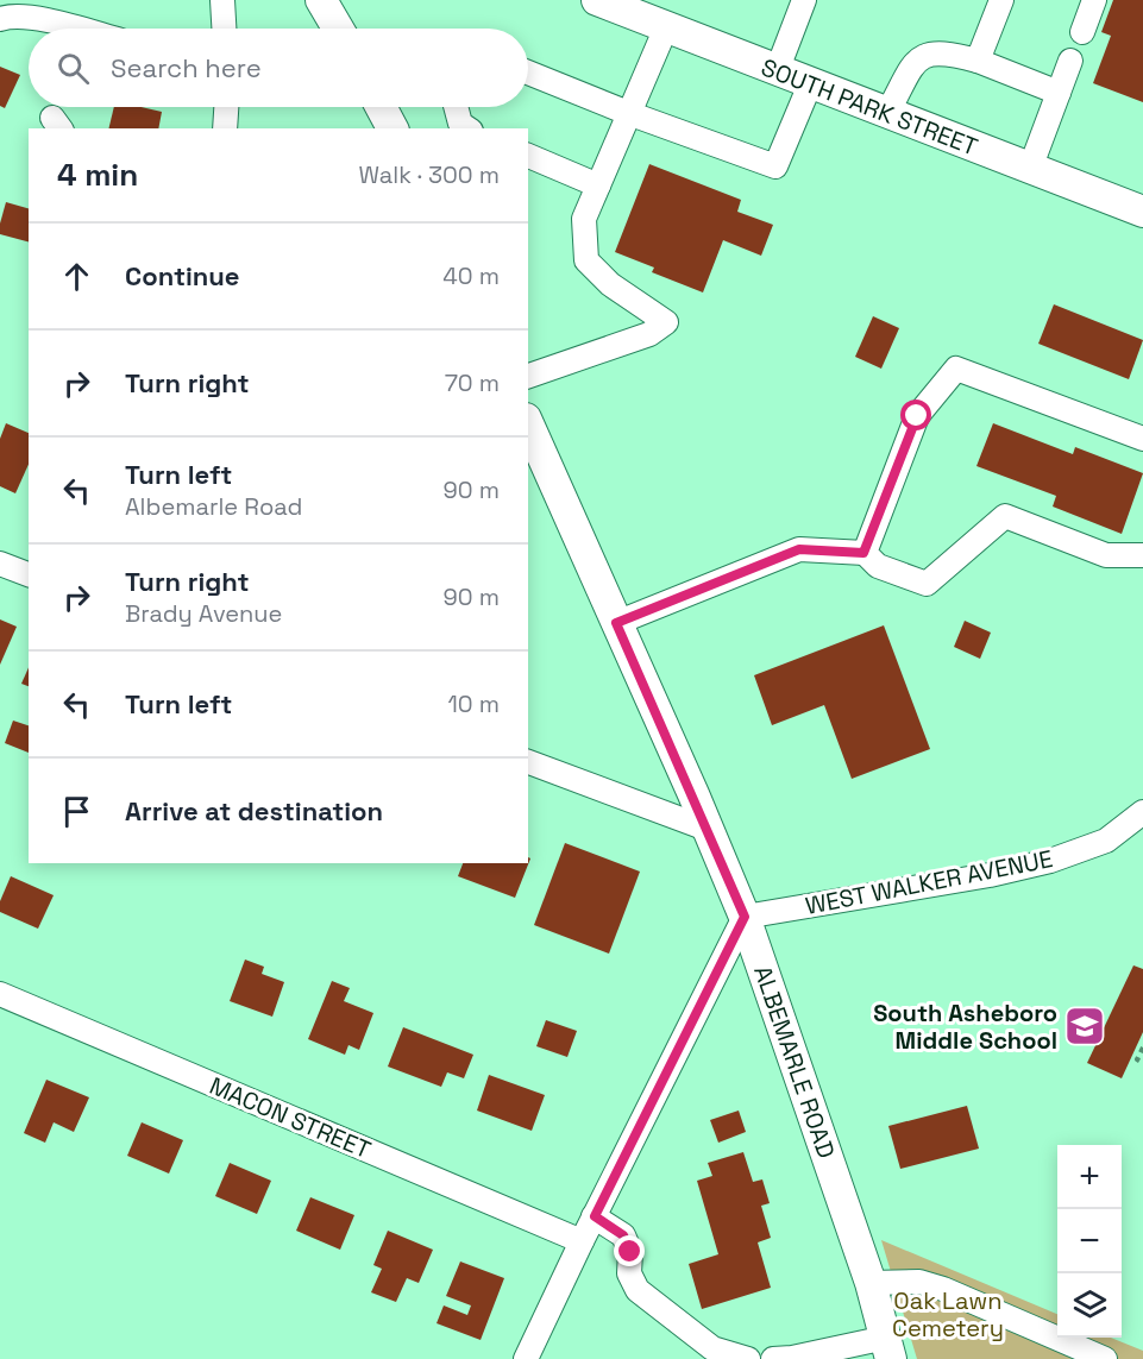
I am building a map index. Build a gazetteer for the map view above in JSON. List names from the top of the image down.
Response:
{
  "streets": {
    "main road": ["SOUTH PARK STREET", "ALBEMARLE ROAD"],
    "street": ["WEST WALKER AVENUE", "MACON STREET"]
  },
  "crossings": [
    ["WEST WALKER AVENUE", "ALBEMARLE ROAD"]
  ],
  "parks": ["Oak Lawn Cemetery"],
  "places": {
    "school or university": ["South Asheboro Middle School"]
  },
  "page": {
    "search": "Search here",
    "heading": ["4 min", "Walk · 300 m"],
    "list": [
      ["Continue", "40 m"],
      ["Turn right", "70 m"],
      ["Turn left", "Albemarle Road", "90 m"],
      ["Turn right", "Brady Avenue", "90 m"],
      ["Turn left", "10 m"],
      "Arrive at destination"
    ],
    "map_buttons": ["+", "−"]
  }
}
